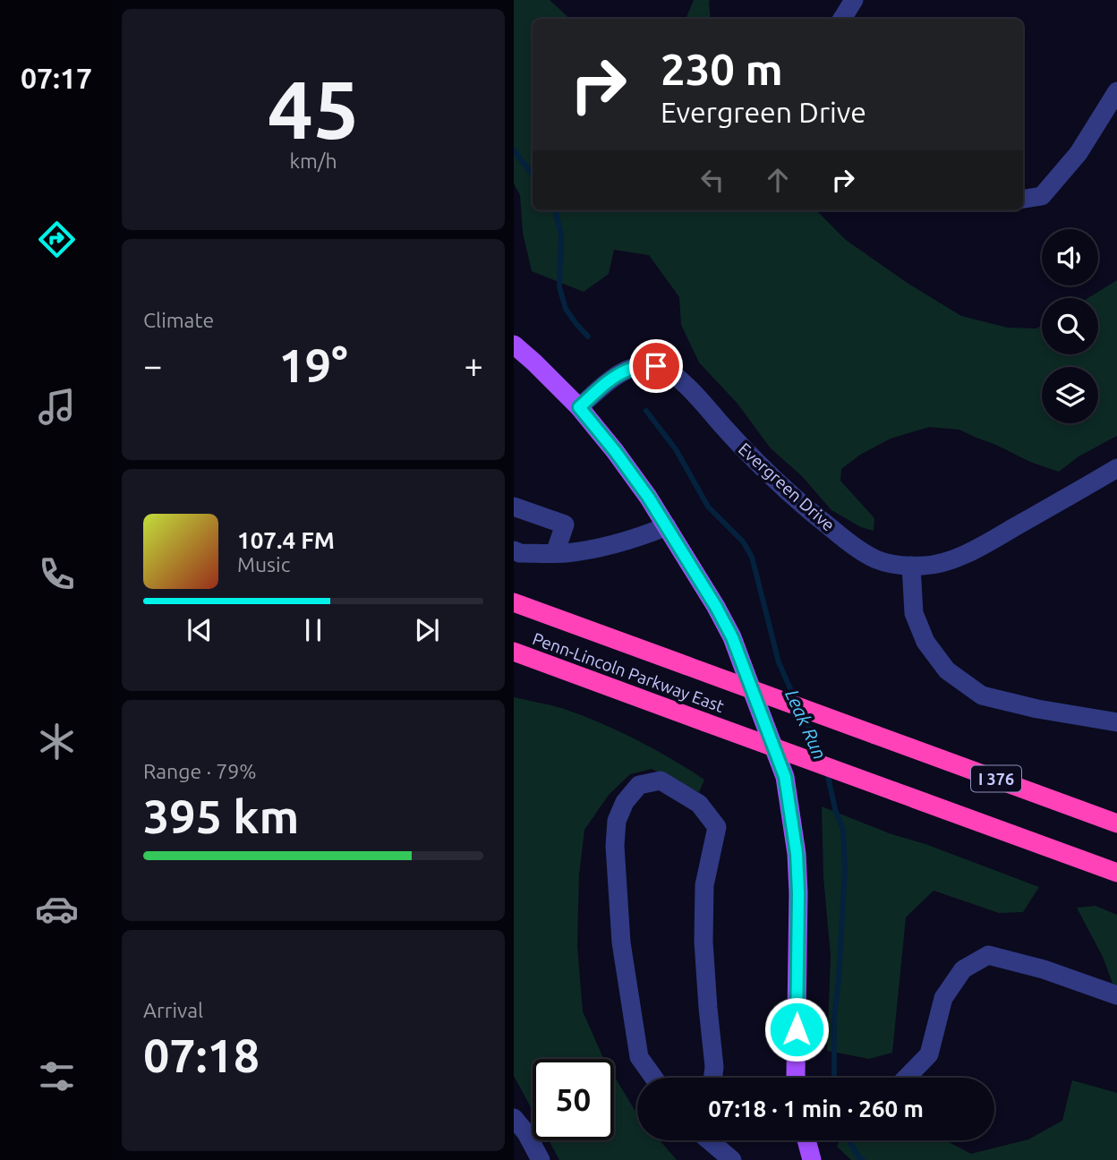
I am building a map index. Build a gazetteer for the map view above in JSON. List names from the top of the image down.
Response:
{
  "streets": {
    "highway": ["Penn-Lincoln Parkway East", "I 376"],
    "street": ["Evergreen Drive"]
  },
  "water": ["Leak Run"],
  "page": {
    "tabs": "07:17",
    "tile": [
      ["45", "km/h"],
      "Climate",
      ["Range · 79%", "395 km"],
      ["Arrival", "07:18"]
    ],
    "turn": ["230 m", "Evergreen Drive"],
    "heat": ["−", "19°", "+"],
    "song": ["107.4 FM", "Music"],
    "limit": "50",
    "trip": "07:18 · 1 min · 260 m"
  }
}
